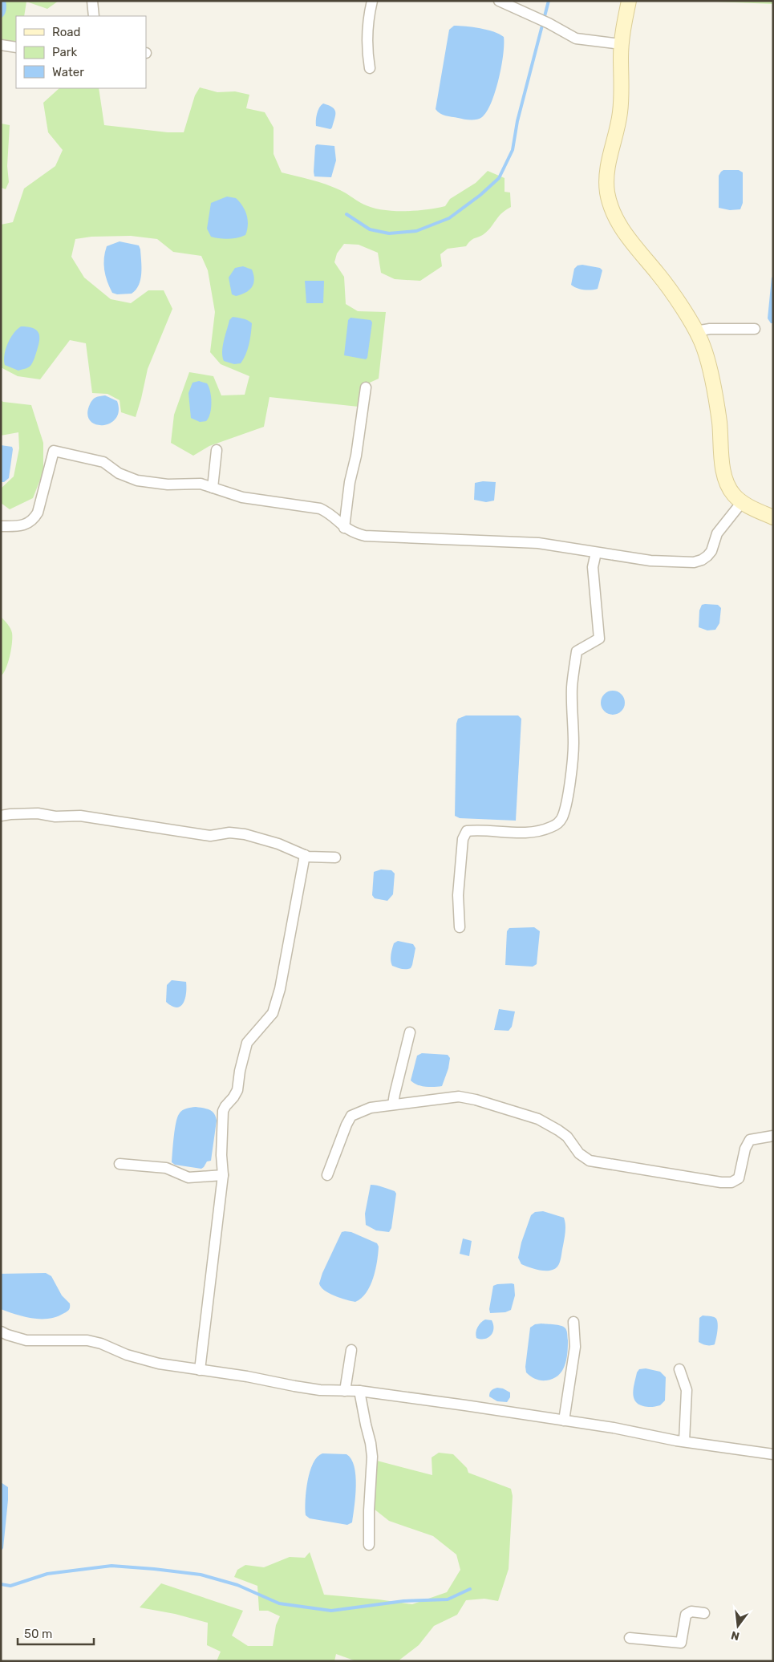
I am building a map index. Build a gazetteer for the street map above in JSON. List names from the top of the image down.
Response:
{
  "legend": ["Road", "Park", "Water"],
  "scale_bar": "50 m",
  "north": "bottom"
}
